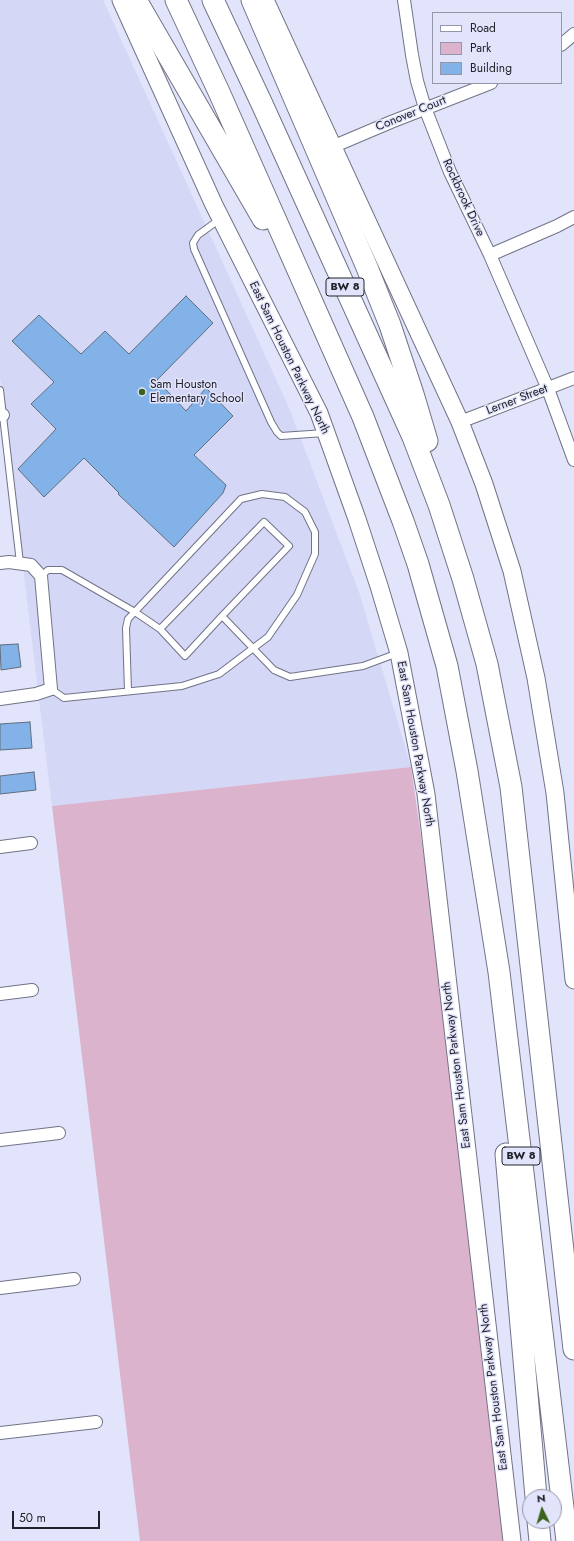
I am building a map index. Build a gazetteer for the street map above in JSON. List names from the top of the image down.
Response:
{
  "streets": {
    "highway": ["BW 8"],
    "main road": ["East Sam Houston Parkway North"],
    "street": ["Conover Court", "Rockbrook Drive", "Lerner Street"]
  },
  "crossings": [
    ["Conover Court", "Rockbrook Drive"],
    ["Rockbrook Drive", "Lerner Street"]
  ],
  "places": ["Sam Houston Elementary School"],
  "legend": ["Road", "Park", "Building"],
  "scale_bar": "50 m",
  "north": "top"
}
